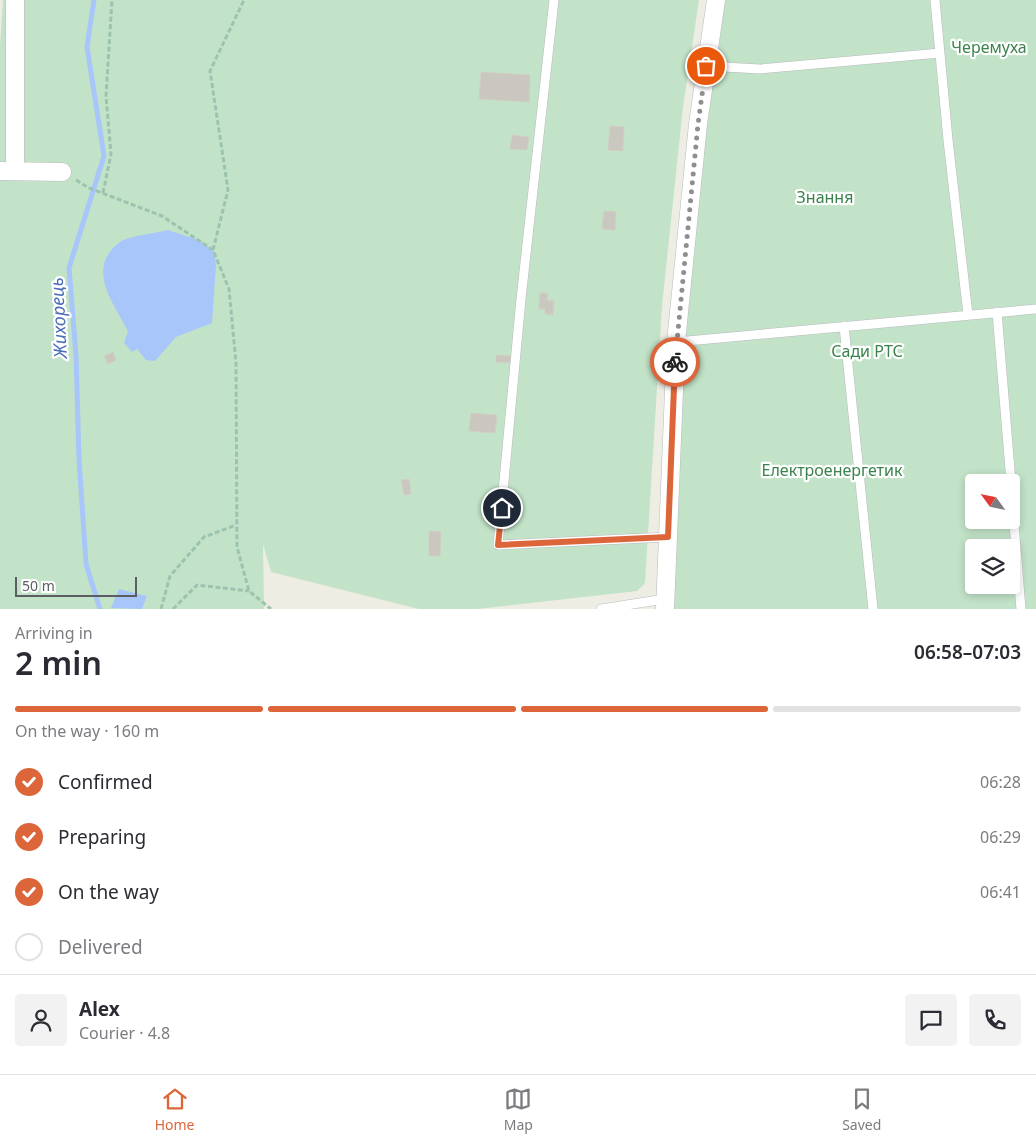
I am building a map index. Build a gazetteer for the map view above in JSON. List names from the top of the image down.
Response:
{
  "water": ["Жихорець"],
  "parks": [
    "Черемуха",
    "Знання",
    "Сади РТС",
    "Електроенергетик"
  ],
  "scale_bar": "50 m",
  "north": "top left",
  "page": {
    "scale": "50 m",
    "heading": ["2 min", "Arriving in", "06:58–07:03"],
    "panel": ["Alex", "Courier · 4.8"],
    "bar": "On the way · 160 m",
    "list": [
      ["Confirmed", "06:28"],
      ["Preparing", "06:29"],
      ["On the way", "06:41"],
      "Delivered"
    ],
    "tabs": ["Home", "Map", "Saved"]
  }
}
